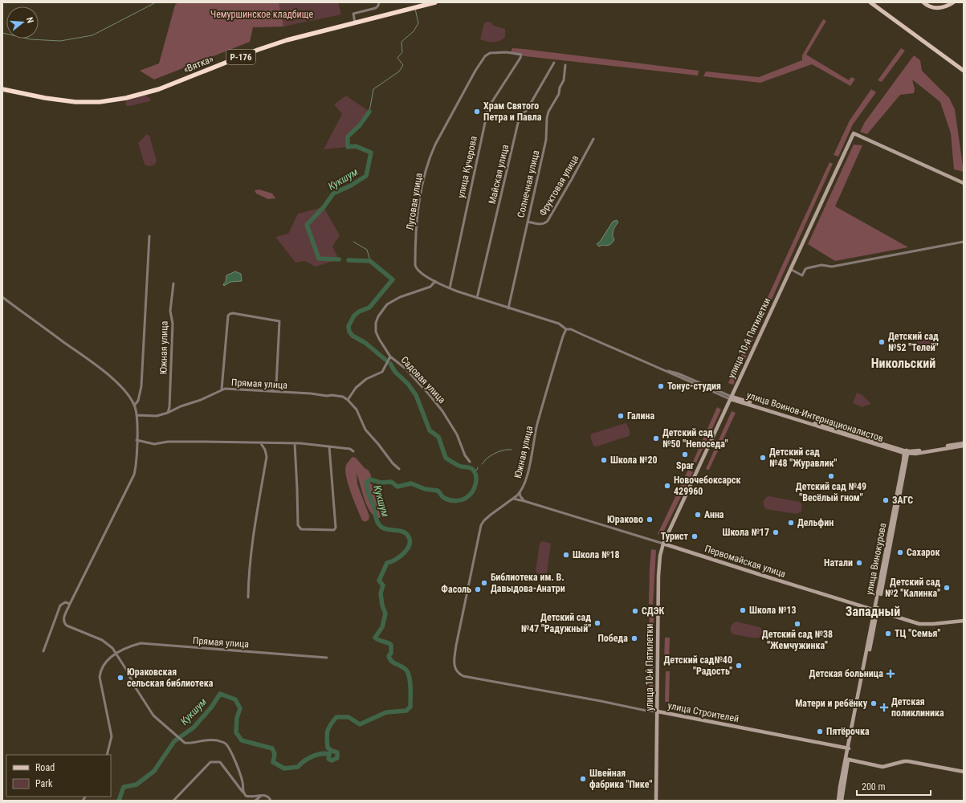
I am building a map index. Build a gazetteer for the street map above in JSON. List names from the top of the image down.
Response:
{
  "streets": {
    "highway": ["Р-176", "«Вятка»"],
    "main road": [
      "улица 10-й Пятилетки",
      "улица Воинов-Интернационалистов",
      "улица Винокурова",
      "Первомайская улица",
      "улица Строителей"
    ],
    "street": [
      "улица Кучерова",
      "Майская улица",
      "Солнечная улица",
      "Фруктовая улица",
      "Луговая улица",
      "Южная улица",
      "Садовая улица",
      "Прямая улица"
    ]
  },
  "crossings": [
    ["улица Кучерова", "Луговая улица"],
    ["улица Кучерова", "улица Воинов-Интернационалистов"],
    ["Майская улица", "улица Воинов-Интернационалистов"],
    ["Солнечная улица", "Фруктовая улица"],
    ["Солнечная улица", "улица Воинов-Интернационалистов"],
    ["Луговая улица", "улица Воинов-Интернационалистов"],
    ["улица 10-й Пятилетки", "улица Воинов-Интернационалистов"],
    ["улица 10-й Пятилетки", "Первомайская улица"],
    ["улица 10-й Пятилетки", "улица Строителей"],
    ["Южная улица", "Прямая улица"],
    ["Южная улица", "улица Воинов-Интернационалистов"],
    ["Южная улица", "Первомайская улица"],
    ["Южная улица", "улица Строителей"],
    ["Садовая улица", "улица Воинов-Интернационалистов"],
    ["улица Воинов-Интернационалистов", "улица Винокурова"],
    ["улица Винокурова", "Первомайская улица"],
    ["улица Винокурова", "улица Строителей"]
  ],
  "districts": ["Никольский", "Западный"],
  "water": ["Кукшум"],
  "parks": ["Чемуршинское кладбище"],
  "places": {
    "other": [
      "Храм Святого Петра и Павла",
      "Детский сад №52 \"Телей\"",
      "Тонус-студия",
      "Галина",
      "Детский сад №50 \"Непоседа\"",
      "Spar",
      "Детский сад №48 \"Журавлик\"",
      "Школа №20",
      "Детский сад №49 \"Весёлый гном\"",
      "Новочебоксарск 429960",
      "ЗАГС",
      "Анна",
      "Юраково",
      "Дельфин",
      "Школа №17",
      "Турист",
      "Сахарок",
      "Школа №18",
      "Натали",
      "Библиотека им. В. Давыдова-Анатри",
      "Детский сад №2 \"Калинка\"",
      "Фасоль",
      "Школа №13",
      "СДЭК",
      "Детский сад №47 \"Радужный\"",
      "Детский сад №38 \"Жемчужинка\"",
      "ТЦ \"Семья\"",
      "Победа",
      "Детский сад№40 \"Радость\"",
      "Юраковская сельская библиотека",
      "Матери и ребёнку",
      "Пятёрочка",
      "Швейная фабрика \"Пике\""
    ],
    "health": ["Детская больница", "Детская поликлиника"]
  },
  "legend": ["Road", "Park"],
  "scale_bar": "200 m",
  "north": "right"
}
